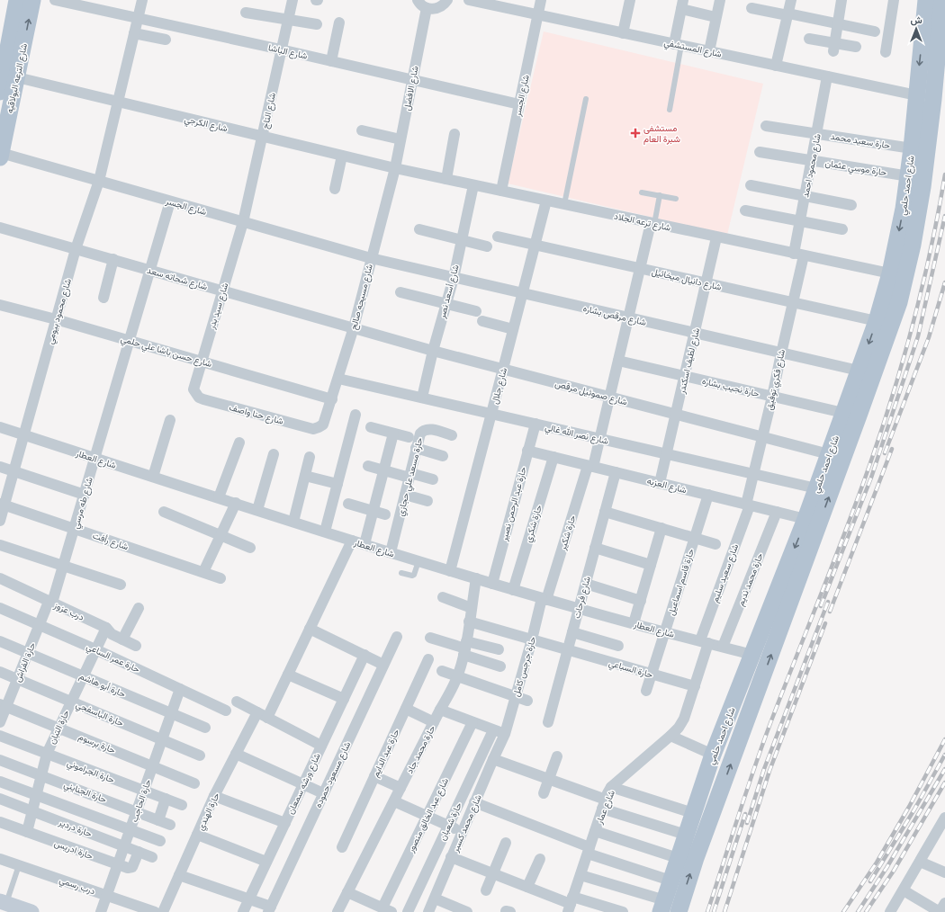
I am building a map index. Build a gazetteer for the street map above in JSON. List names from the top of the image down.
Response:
{
  "streets": {
    "main road": ["شارع الترعه البولاقيه", "شارع احمد حلمي"],
    "street": [
      "شارع المستشفي",
      "شارع الباشا",
      "شارع الافضل",
      "شارع الجسر",
      "شارع التاج",
      "شارع الكرجي",
      "حارة سعيد محمد",
      "شارع محمود احمد",
      "حارة موسي عثمان",
      "شارع ترعه الجلاد",
      "شارع شحاته سعد",
      "شارع دانيال ميخائيل",
      "شارع أسعد نصر",
      "شارع مسيحه صالح",
      "شارع سيد بدر",
      "شارع محمود بيومي",
      "شارع مرقص بشاره",
      "شارع حسن باشا علي حلمي",
      "شارع لطيف اسكندر",
      "شارع فكري توفيق",
      "شارع جلال",
      "حارة نجيب بشاره",
      "شارع صموئيل مرقص",
      "شارع حنا واصف",
      "شارع نصر الله غالي",
      "شارع العطار",
      "حارة مسعد علي حجازي",
      "شارع العزبه",
      "شارع طه مرسي",
      "حارة عبد الرحمن نصير",
      "حارة شكري",
      "حارة شكير",
      "شارع رأفت",
      "شارع سعيد سليم",
      "حارة محمد نديم",
      "حارة قاسم اسماعيل",
      "شارع فرحات",
      "درب عزوز",
      "حارة عمر الساعي",
      "حارة الفراش",
      "حارة جرجس كامل",
      "حارة السباعي",
      "حارة أبو هاشم",
      "حارة الباسفجي",
      "حارة التبان",
      "حارة برسوم",
      "حارة محمد جاد",
      "حارة عبد الدايم",
      "حارة الجراموني",
      "شارع مسعود حموده",
      "شارع ورشه سمعان",
      "حارة الجنايني",
      "حارة الحاجب",
      "شارع عمار",
      "حارة الهندي",
      "شارع عبد الخالق منصور",
      "حارة شعبان",
      "شارع محمد كسبر",
      "حارة دردير",
      "حارة ادريس",
      "درب رسمي"
    ]
  },
  "crossings": [
    ["شارع المستشفي", "شارع الجسر"],
    ["شارع المستشفي", "شارع محمود احمد"],
    ["شارع المستشفي", "شارع احمد حلمي"],
    ["شارع الباشا", "شارع الافضل"],
    ["شارع الباشا", "شارع الجسر"],
    ["شارع الباشا", "شارع التاج"],
    ["شارع الباشا", "شارع محمود بيومي"],
    ["شارع الترعه البولاقيه", "شارع الجسر"],
    ["شارع الترعه البولاقيه", "شارع الكرجي"],
    ["شارع الافضل", "شارع الكرجي"],
    ["شارع الافضل", "شارع ترعه الجلاد"],
    ["شارع الافضل", "شارع مسيحه صالح"],
    ["شارع الجسر", "شارع التاج"],
    ["شارع الجسر", "شارع ترعه الجلاد"],
    ["شارع الجسر", "شارع مسيحه صالح"],
    ["شارع الجسر", "شارع سيد بدر"],
    ["شارع الجسر", "شارع محمود بيومي"],
    ["شارع الجسر", "شارع مرقص بشاره"],
    ["شارع الجسر", "شارع طه مرسي"],
    ["شارع التاج", "شارع الكرجي"],
    ["شارع التاج", "شارع سيد بدر"],
    ["شارع الكرجي", "شارع ترعه الجلاد"],
    ["شارع الكرجي", "شارع مسيحه صالح"],
    ["شارع الكرجي", "شارع محمود بيومي"],
    ["حارة سعيد محمد", "شارع محمود احمد"],
    ["حارة سعيد محمد", "شارع احمد حلمي"],
    ["شارع محمود احمد", "حارة موسي عثمان"],
    ["شارع محمود احمد", "شارع ترعه الجلاد"],
    ["شارع محمود احمد", "شارع فكري توفيق"],
    ["حارة موسي عثمان", "شارع احمد حلمي"],
    ["شارع احمد حلمي", "شارع ترعه الجلاد"],
    ["شارع احمد حلمي", "شارع دانيال ميخائيل"],
    ["شارع احمد حلمي", "شارع مرقص بشاره"],
    ["شارع احمد حلمي", "حارة نجيب بشاره"],
    ["شارع احمد حلمي", "شارع صموئيل مرقص"],
    ["شارع احمد حلمي", "شارع نصر الله غالي"],
    ["شارع احمد حلمي", "شارع العطار"],
    ["شارع احمد حلمي", "شارع العزبه"],
    ["شارع ترعه الجلاد", "شارع أسعد نصر"],
    ["شارع ترعه الجلاد", "شارع مسيحه صالح"],
    ["شارع ترعه الجلاد", "شارع لطيف اسكندر"],
    ["شارع ترعه الجلاد", "شارع فكري توفيق"],
    ["شارع ترعه الجلاد", "شارع جلال"],
    ["شارع ترعه الجلاد", "حارة شكير"],
    ["شارع شحاته سعد", "شارع مسيحه صالح"],
    ["شارع شحاته سعد", "شارع سيد بدر"],
    ["شارع شحاته سعد", "شارع محمود بيومي"],
    ["شارع شحاته سعد", "شارع صموئيل مرقص"],
    ["شارع شحاته سعد", "شارع طه مرسي"],
    ["شارع دانيال ميخائيل", "شارع لطيف اسكندر"],
    ["شارع دانيال ميخائيل", "شارع فكري توفيق"],
    ["شارع دانيال ميخائيل", "شارع جلال"],
    ["شارع دانيال ميخائيل", "حارة شكير"],
    ["شارع أسعد نصر", "شارع مرقص بشاره"],
    ["شارع أسعد نصر", "شارع صموئيل مرقص"],
    ["شارع أسعد نصر", "شارع نصر الله غالي"],
    ["شارع مسيحه صالح", "شارع مرقص بشاره"],
    ["شارع مسيحه صالح", "شارع حسن باشا علي حلمي"],
    ["شارع مسيحه صالح", "شارع صموئيل مرقص"],
    ["شارع مسيحه صالح", "شارع حنا واصف"],
    ["شارع مسيحه صالح", "شارع نصر الله غالي"],
    ["شارع سيد بدر", "شارع حسن باشا علي حلمي"],
    ["شارع سيد بدر", "شارع حنا واصف"],
    ["شارع محمود بيومي", "شارع حسن باشا علي حلمي"],
    ["شارع محمود بيومي", "شارع العطار"],
    ["شارع محمود بيومي", "شارع رأفت"],
    ["شارع مرقص بشاره", "شارع لطيف اسكندر"],
    ["شارع مرقص بشاره", "شارع فكري توفيق"],
    ["شارع مرقص بشاره", "شارع جلال"],
    ["شارع مرقص بشاره", "حارة شكير"],
    ["شارع حسن باشا علي حلمي", "شارع طه مرسي"],
    ["شارع لطيف اسكندر", "حارة نجيب بشاره"],
    ["شارع لطيف اسكندر", "شارع صموئيل مرقص"],
    ["شارع لطيف اسكندر", "شارع نصر الله غالي"],
    ["شارع لطيف اسكندر", "شارع العزبه"],
    ["شارع فكري توفيق", "حارة نجيب بشاره"],
    ["شارع فكري توفيق", "شارع صموئيل مرقص"],
    ["شارع فكري توفيق", "شارع نصر الله غالي"],
    ["شارع فكري توفيق", "شارع العزبه"],
    ["شارع فكري توفيق", "شارع سعيد سليم"],
    ["شارع جلال", "شارع صموئيل مرقص"],
    ["شارع جلال", "شارع نصر الله غالي"],
    ["شارع جلال", "شارع العطار"],
    ["حارة نجيب بشاره", "حارة شكير"],
    ["شارع صموئيل مرقص", "حارة شكير"],
    ["شارع نصر الله غالي", "حارة عبد الرحمن نصير"],
    ["شارع نصر الله غالي", "حارة شكير"],
    ["شارع العطار", "حارة مسعد علي حجازي"],
    ["شارع العطار", "شارع طه مرسي"],
    ["شارع العطار", "حارة عبد الرحمن نصير"],
    ["شارع العطار", "حارة شكري"],
    ["شارع العطار", "حارة شكير"],
    ["شارع العطار", "شارع سعيد سليم"],
    ["شارع العطار", "حارة محمد نديم"],
    ["شارع العطار", "حارة قاسم اسماعيل"],
    ["شارع العطار", "شارع فرحات"],
    ["شارع العطار", "حارة جرجس كامل"],
    ["شارع العطار", "حارة محمد جاد"],
    ["شارع العزبه", "حارة عبد الرحمن نصير"],
    ["شارع العزبه", "حارة شكري"],
    ["شارع العزبه", "حارة شكير"],
    ["شارع العزبه", "شارع سعيد سليم"],
    ["شارع العزبه", "حارة محمد نديم"],
    ["شارع العزبه", "حارة قاسم اسماعيل"],
    ["شارع العزبه", "شارع فرحات"],
    ["شارع طه مرسي", "شارع رأفت"],
    ["شارع طه مرسي", "درب عزوز"],
    ["شارع طه مرسي", "حارة الفراش"],
    ["حارة شكير", "حارة جرجس كامل"],
    ["شارع سعيد سليم", "حارة السباعي"],
    ["شارع سعيد سليم", "شارع عمار"],
    ["حارة قاسم اسماعيل", "حارة السباعي"],
    ["شارع فرحات", "حارة السباعي"],
    ["درب عزوز", "حارة الفراش"],
    ["درب عزوز", "حارة التبان"],
    ["حارة عمر الساعي", "حارة الفراش"],
    ["حارة عمر الساعي", "حارة التبان"],
    ["حارة عمر الساعي", "حارة الحاجب"],
    ["حارة الفراش", "حارة أبو هاشم"],
    ["حارة الفراش", "حارة الباسفجي"],
    ["حارة الفراش", "حارة برسوم"],
    ["حارة جرجس كامل", "حارة السباعي"],
    ["حارة جرجس كامل", "شارع محمد كسبر"],
    ["حارة السباعي", "حارة محمد جاد"],
    ["حارة السباعي", "شارع عمار"],
    ["حارة أبو هاشم", "حارة التبان"],
    ["حارة أبو هاشم", "حارة الحاجب"],
    ["حارة الباسفجي", "حارة التبان"],
    ["حارة الباسفجي", "حارة الحاجب"],
    ["حارة التبان", "حارة برسوم"],
    ["حارة التبان", "حارة الجراموني"],
    ["حارة التبان", "حارة الجنايني"],
    ["حارة التبان", "حارة دردير"],
    ["حارة التبان", "حارة ادريس"],
    ["حارة برسوم", "حارة الحاجب"],
    ["حارة الجراموني", "حارة الحاجب"],
    ["حارة الجنايني", "حارة الحاجب"],
    ["حارة الحاجب", "حارة دردير"],
    ["حارة الحاجب", "حارة ادريس"],
    ["حارة الحاجب", "درب رسمي"],
    ["حارة دردير", "حارة ادريس"]
  ],
  "places": {
    "health": ["مستشفى شبرة العام"]
  },
  "north": "top"
}
